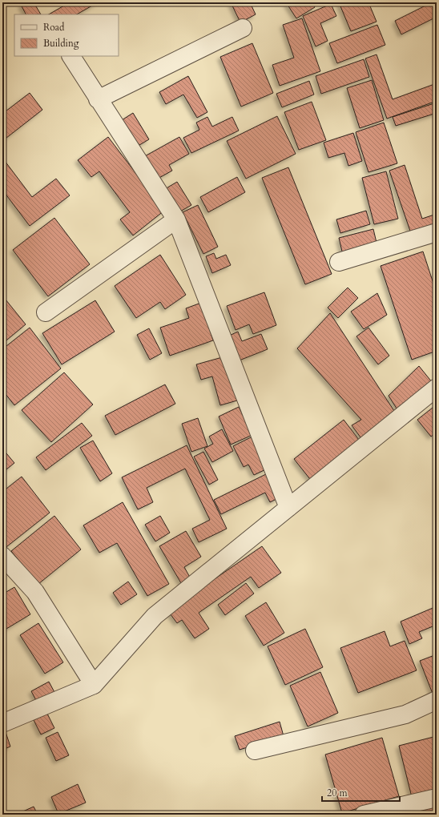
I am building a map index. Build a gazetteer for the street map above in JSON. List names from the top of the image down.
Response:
{
  "legend": ["Road", "Building"],
  "scale_bar": "20 m"
}
